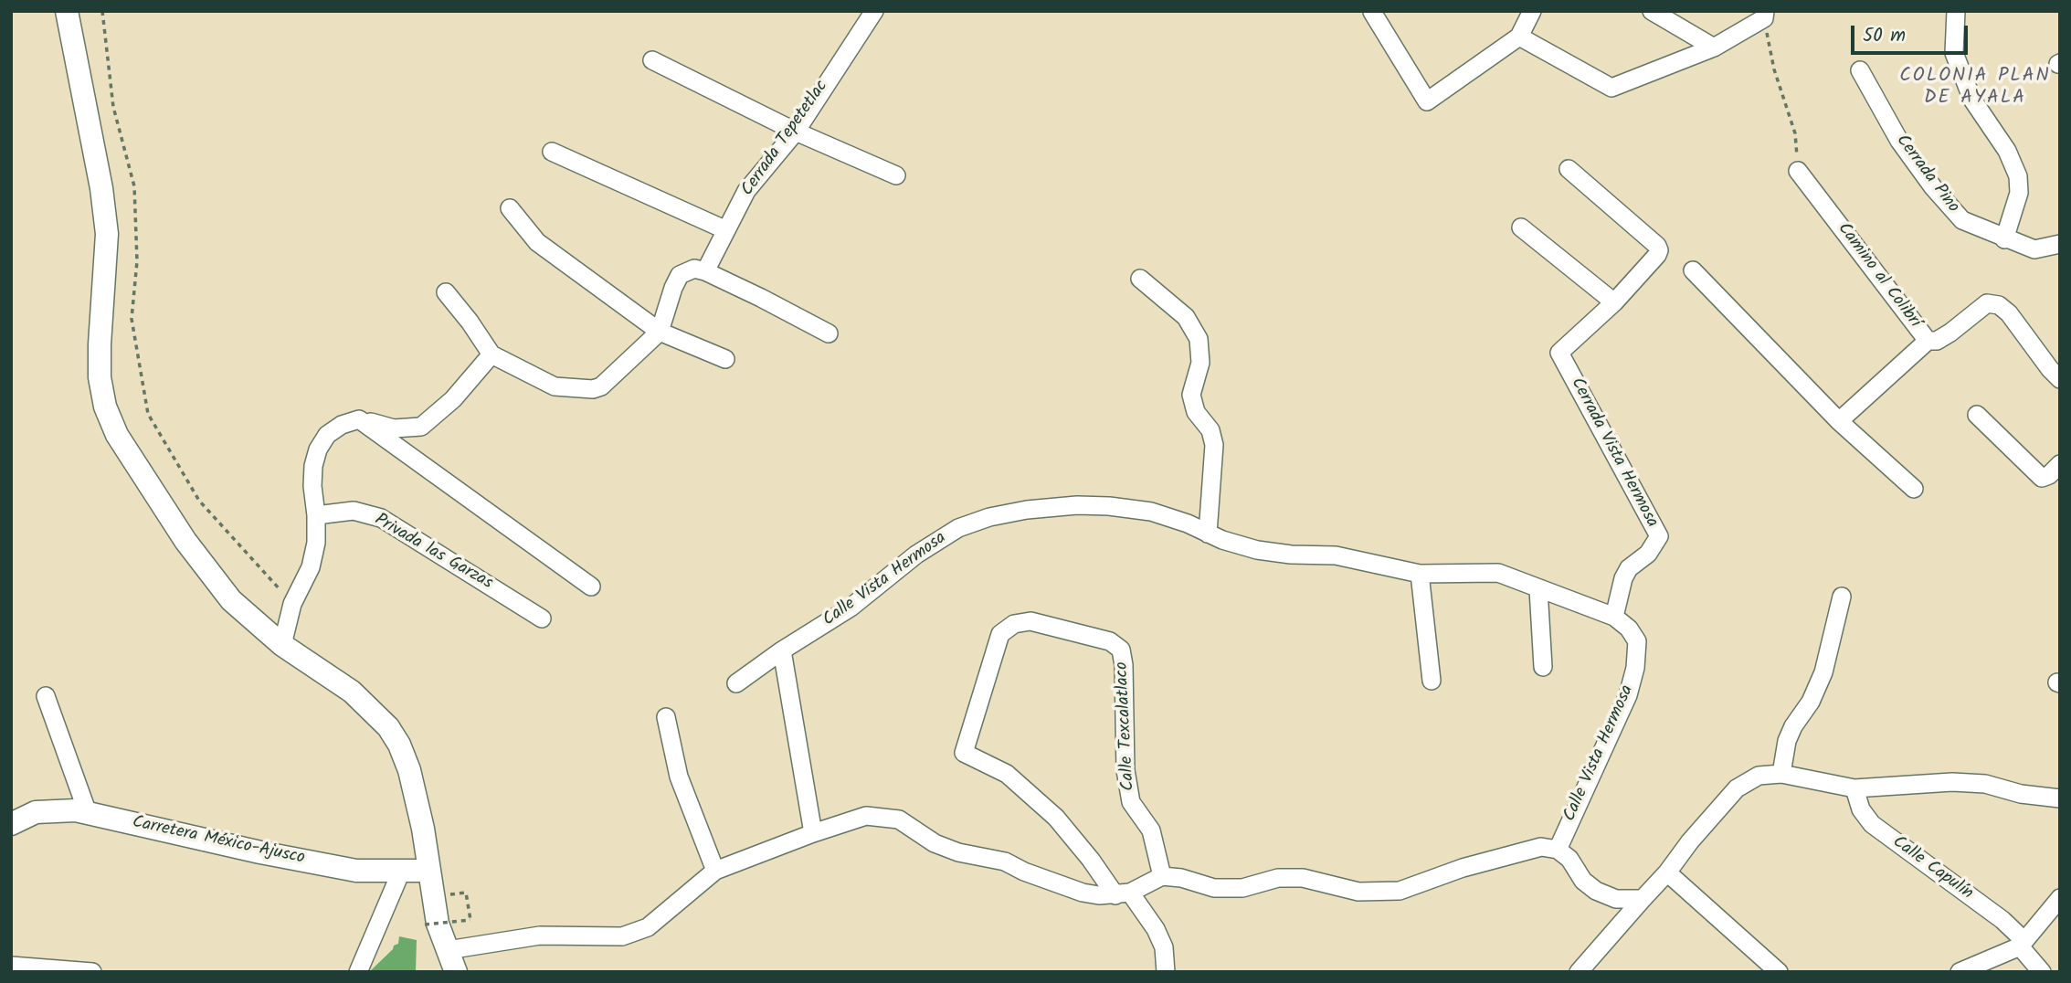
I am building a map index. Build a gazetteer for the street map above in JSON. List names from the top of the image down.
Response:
{
  "streets": {
    "main road": ["Carretera México-Ajusco"],
    "street": [
      "Cerrada Tepetetlac",
      "Cerrada Pino",
      "Camino al Colibrí",
      "Cerrada Vista Hermosa",
      "Privada las Garzas",
      "Calle Vista Hermosa",
      "Calle Texcalatlaco",
      "Calle Capulín"
    ]
  },
  "crossings": [
    ["Cerrada Vista Hermosa", "Calle Vista Hermosa"]
  ],
  "districts": ["COLONIA PLAN DE AYALA"],
  "scale_bar": "50 m"
}
